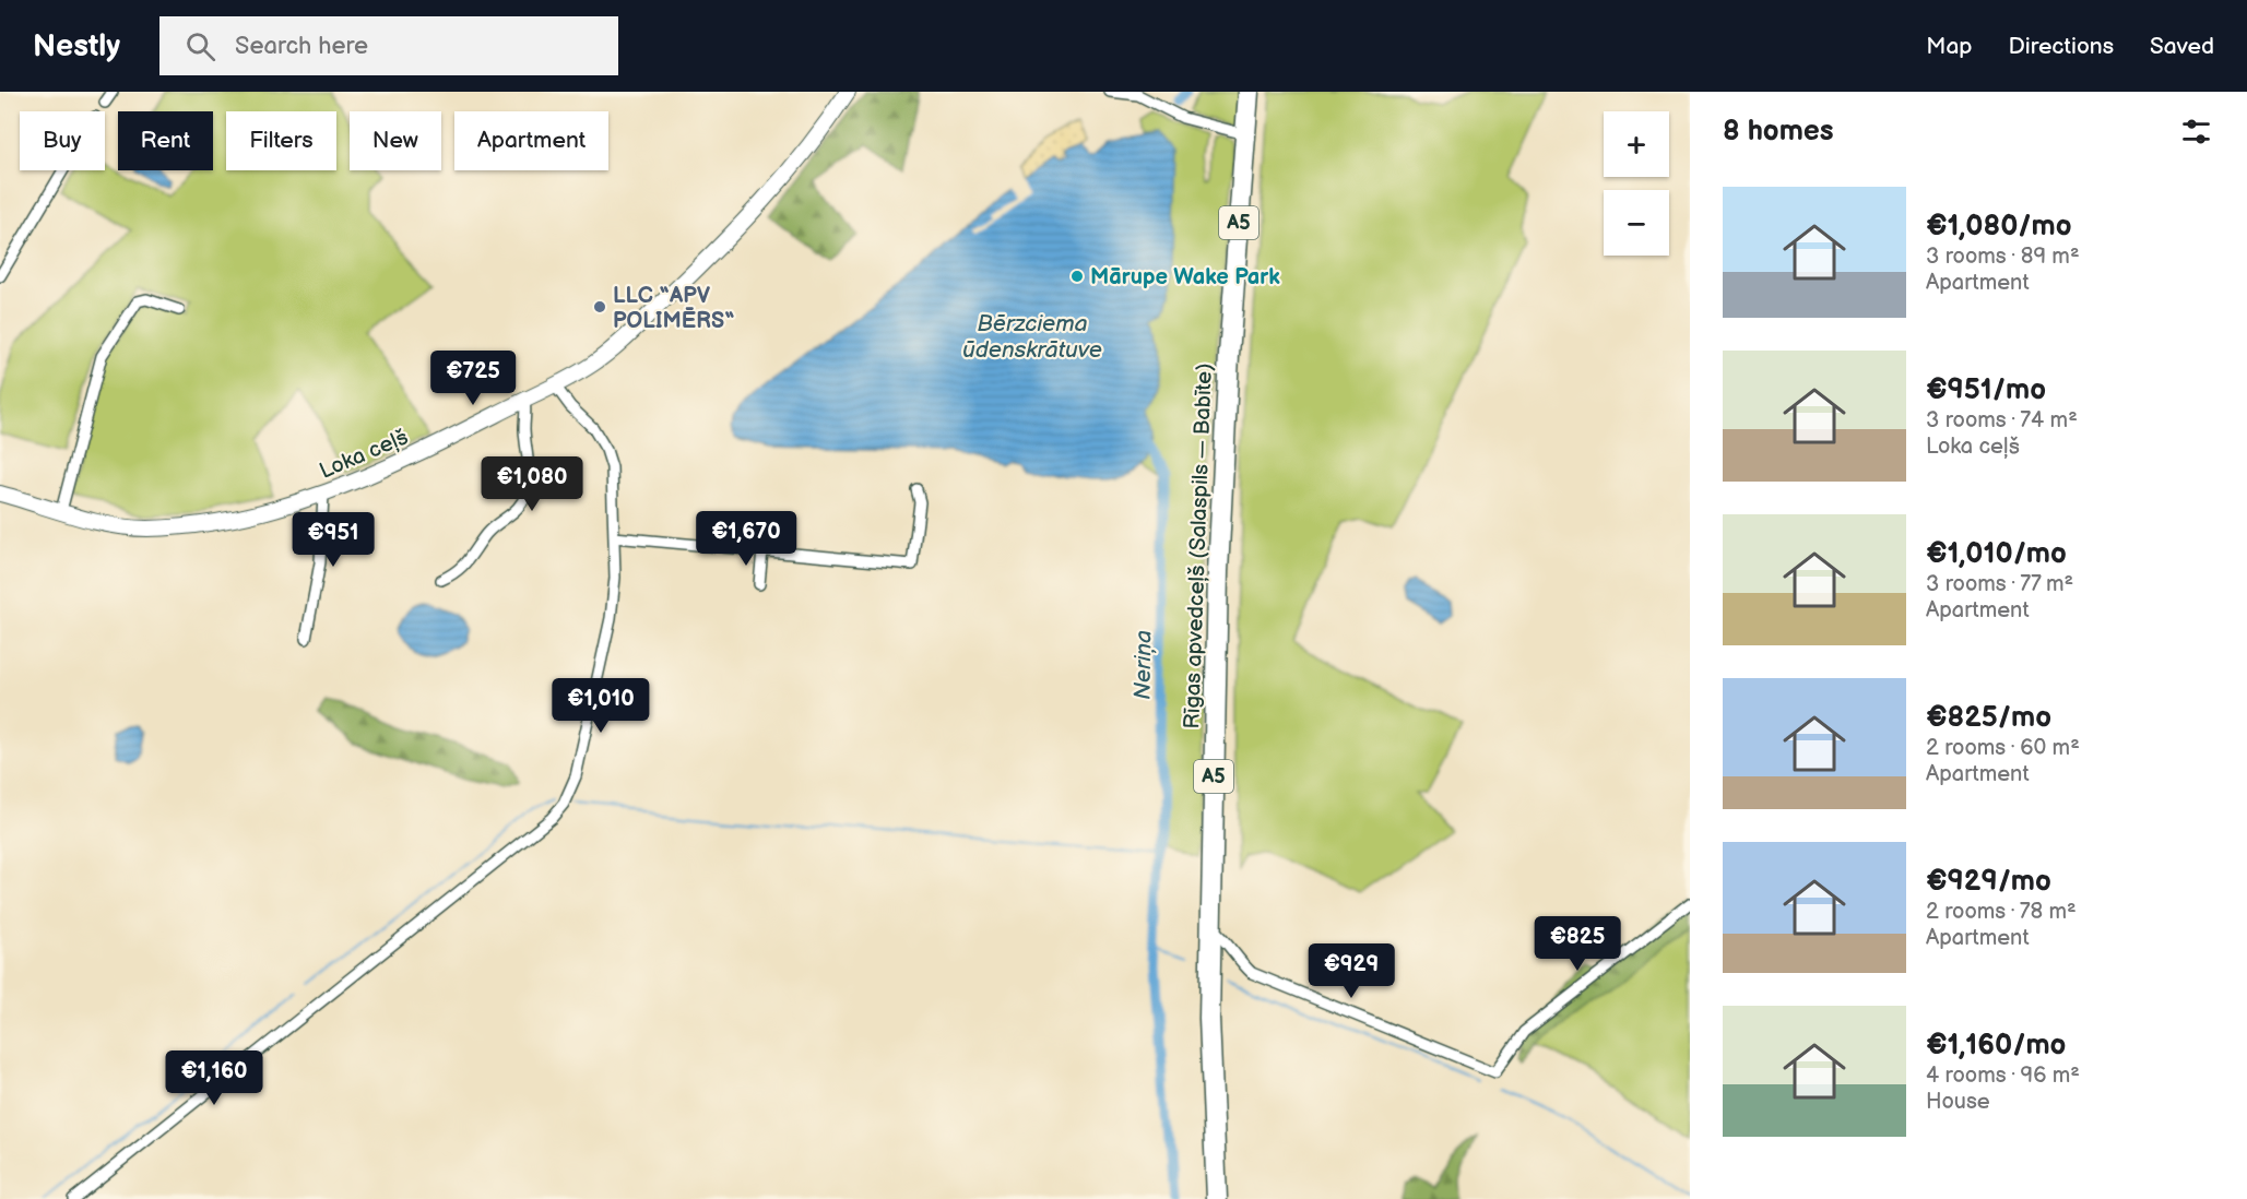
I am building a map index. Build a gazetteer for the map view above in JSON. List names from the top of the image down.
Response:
{
  "streets": {
    "highway": ["A5", "Rīgas apvedceļš (Salaspils — Babīte)"],
    "main road": ["Loka ceļš"]
  },
  "water": ["Bērzciema ūdenskrātuve", "Neriņa"],
  "places": ["Mārupe Wake Park", "LLC “APV POLIMĒRS“"],
  "page": {
    "header": "Nestly",
    "search": "Search here",
    "nav": ["Map", "Directions", "Saved"],
    "heading": "8 homes",
    "map_buttons": ["+", "−"],
    "chip": [
      "Buy",
      "Rent",
      "Filters",
      "New",
      "Apartment"
    ],
    "list": [
      {
        "name": "€1,080/mo",
        "note": "3 rooms · 89 m² · Apartment"
      },
      {
        "name": "€951/mo",
        "note": "3 rooms · 74 m² · Loka ceļš"
      },
      {
        "name": "€1,010/mo",
        "note": "3 rooms · 77 m² · Apartment"
      },
      {
        "name": "€825/mo",
        "note": "2 rooms · 60 m² · Apartment"
      },
      {
        "name": "€929/mo",
        "note": "2 rooms · 78 m² · Apartment"
      },
      {
        "name": "€1,160/mo",
        "note": "4 rooms · 96 m² · House"
      }
    ],
    "price": [
      "€725",
      "€1,080",
      "€1,670",
      "€951",
      "€1,010",
      "€825",
      "€929",
      "€1,160"
    ]
  }
}
